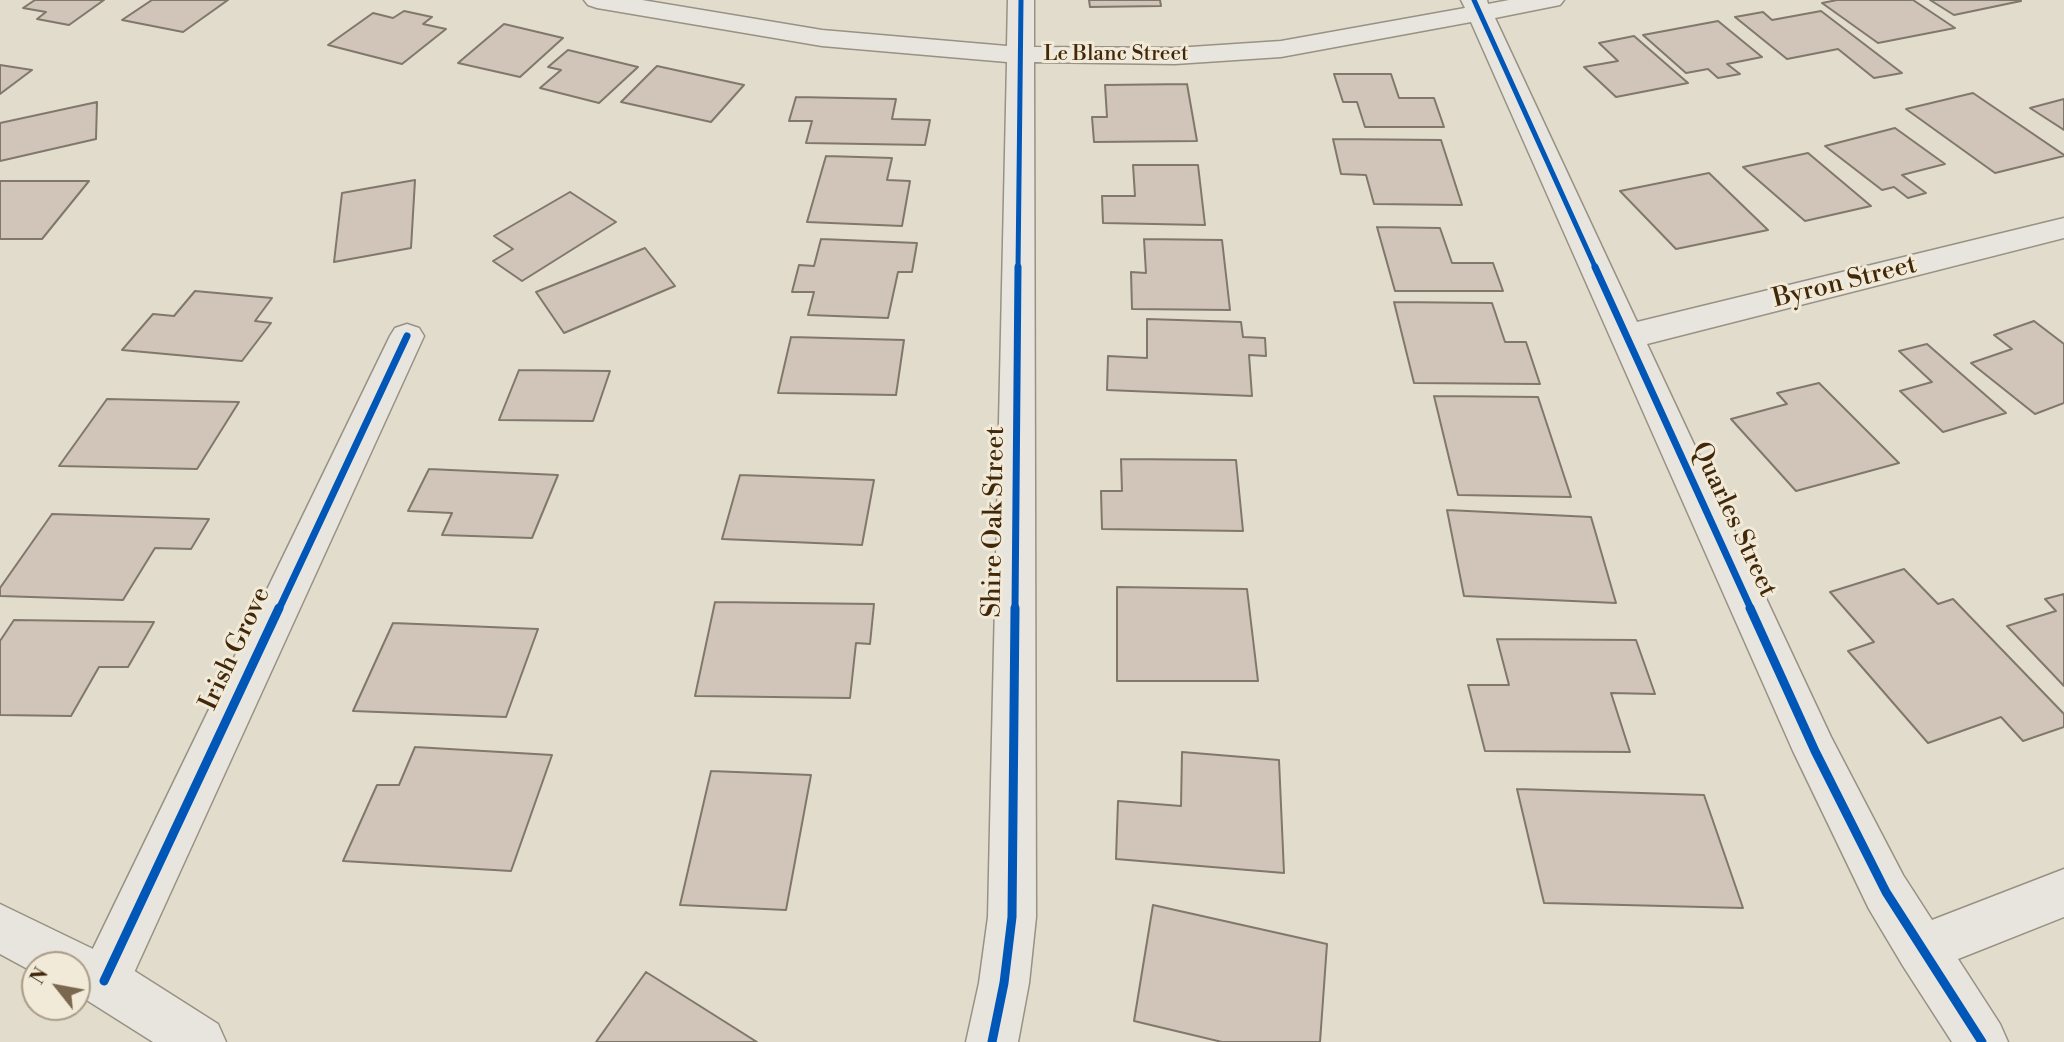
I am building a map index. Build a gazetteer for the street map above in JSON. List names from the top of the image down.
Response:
{
  "streets": {
    "street": [
      "Le Blanc Street",
      "Byron Street",
      "Quarles Street",
      "Shire Oak Street",
      "Irish Grove"
    ]
  },
  "crossings": [
    ["Le Blanc Street", "Quarles Street"],
    ["Le Blanc Street", "Shire Oak Street"],
    ["Byron Street", "Quarles Street"]
  ],
  "north": "top left"
}
